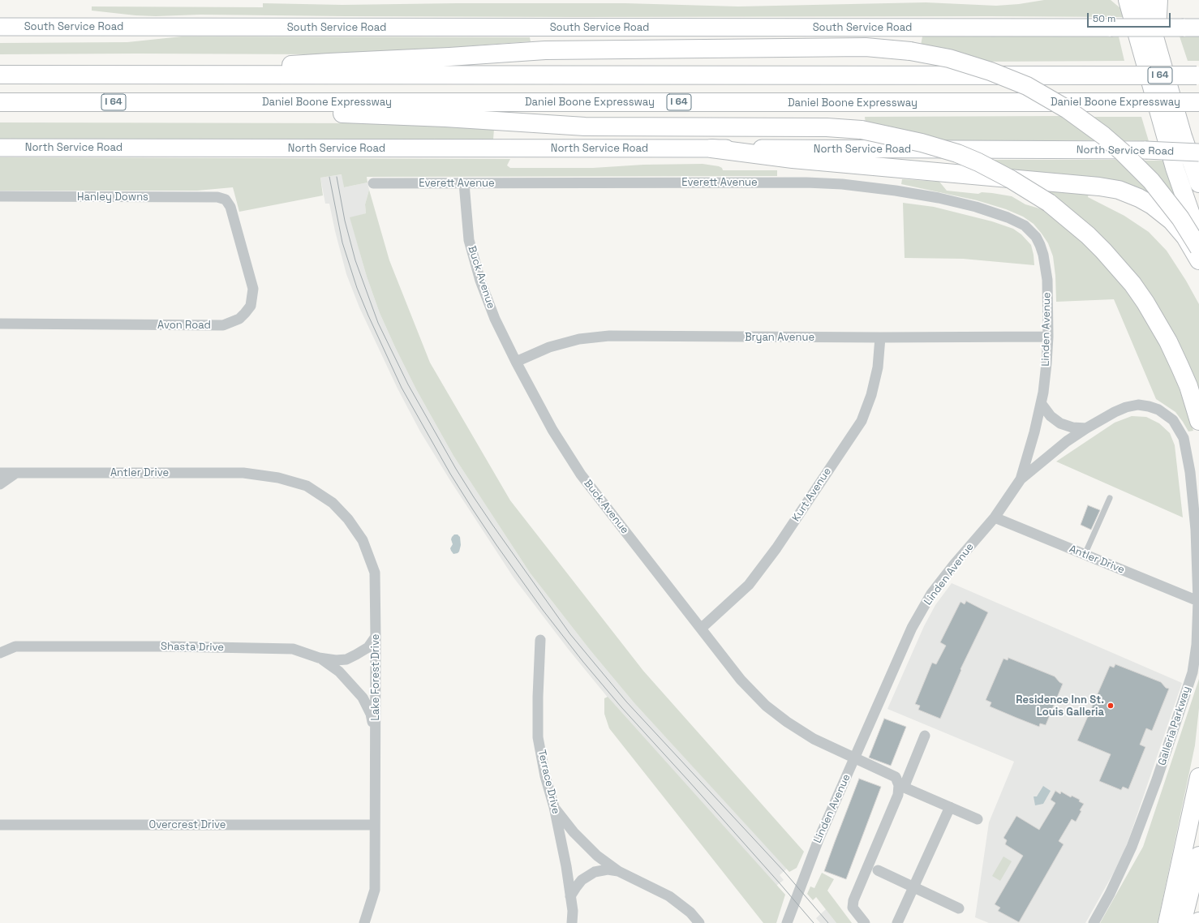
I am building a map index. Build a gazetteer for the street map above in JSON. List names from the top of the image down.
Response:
{
  "streets": {
    "highway": ["I 64", "Daniel Boone Expressway"],
    "main road": ["South Service Road", "North Service Road"],
    "street": [
      "Everett Avenue",
      "Hanley Downs",
      "Buck Avenue",
      "Avon Road",
      "Linden Avenue",
      "Bryan Avenue",
      "Antler Drive",
      "Kurt Avenue",
      "Shasta Drive",
      "Lake Forest Drive",
      "Galleria Parkway",
      "Terrace Drive",
      "Overcrest Drive"
    ]
  },
  "crossings": [
    ["Everett Avenue", "Buck Avenue"],
    ["Everett Avenue", "Linden Avenue"],
    ["Hanley Downs", "Avon Road"],
    ["Buck Avenue", "Linden Avenue"],
    ["Buck Avenue", "Bryan Avenue"],
    ["Buck Avenue", "Kurt Avenue"],
    ["Linden Avenue", "Bryan Avenue"],
    ["Linden Avenue", "Antler Drive"],
    ["Bryan Avenue", "Kurt Avenue"],
    ["Antler Drive", "Lake Forest Drive"],
    ["Antler Drive", "Galleria Parkway"],
    ["Shasta Drive", "Lake Forest Drive"],
    ["Lake Forest Drive", "Overcrest Drive"]
  ],
  "places": ["Residence Inn St. Louis Galleria"],
  "scale_bar": "50 m"
}
